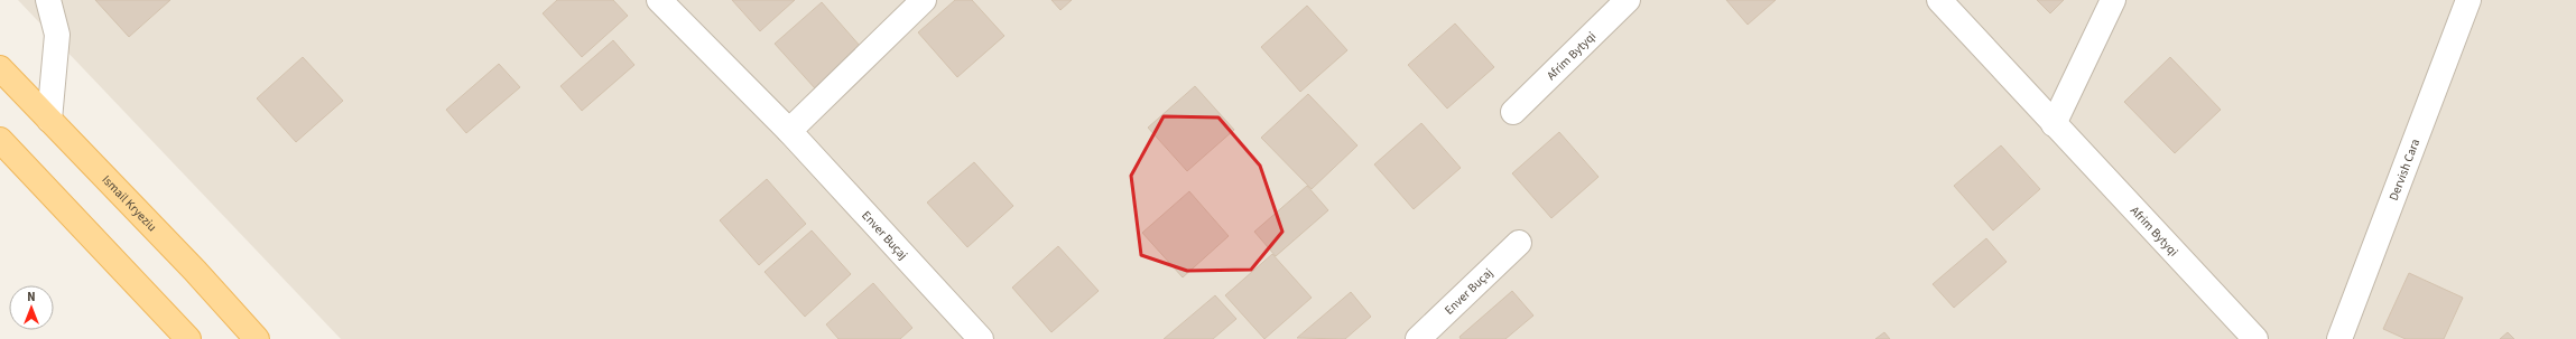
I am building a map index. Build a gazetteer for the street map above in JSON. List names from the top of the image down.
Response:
{
  "streets": {
    "main road": ["Ismail Kryeziu"],
    "street": ["Afrim Bytyqi", "Dervish Cara", "Enver Buçaj"]
  },
  "north": "top"
}
